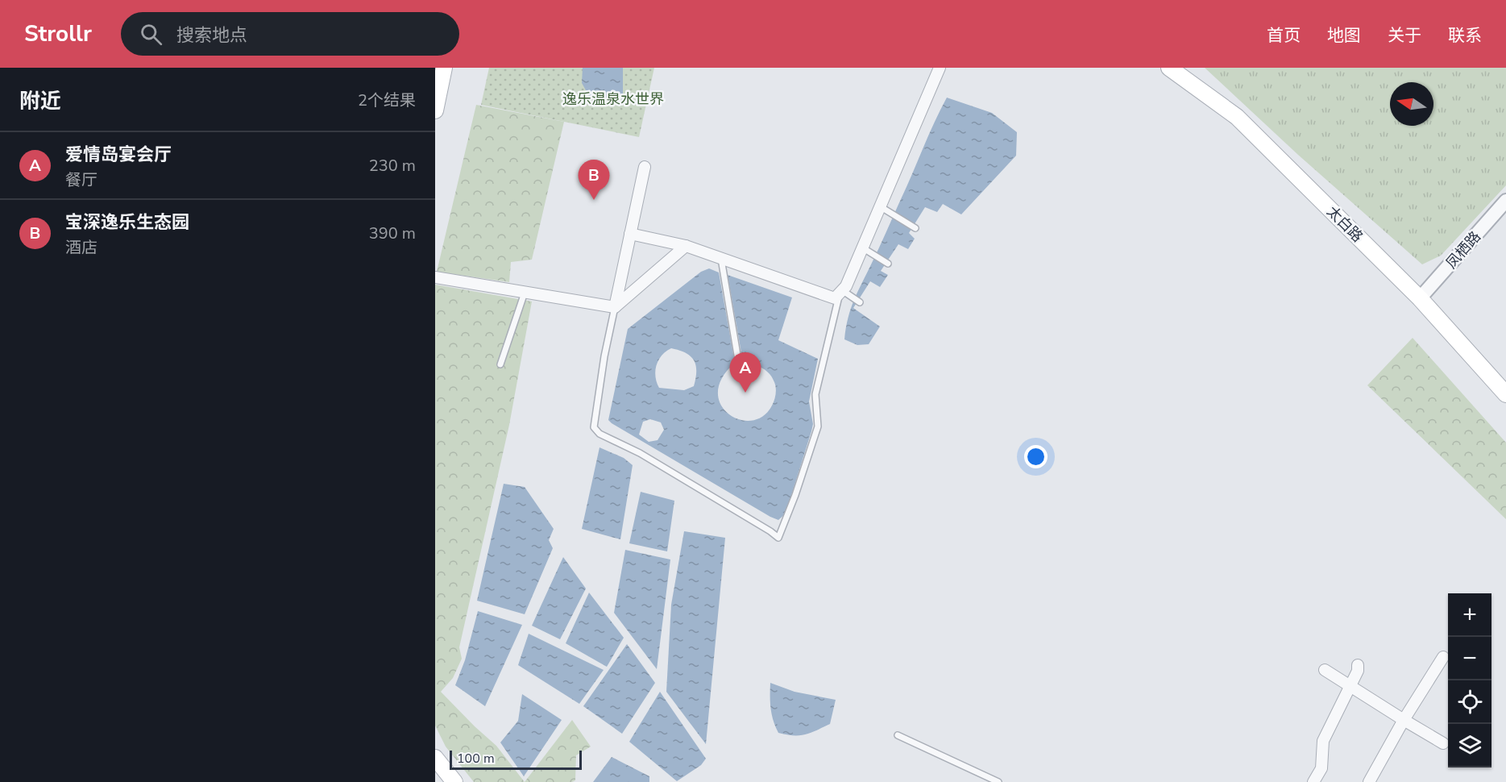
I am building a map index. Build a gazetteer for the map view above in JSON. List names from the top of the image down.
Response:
{
  "streets": {
    "main road": ["太白路"],
    "street": ["凤栖路"]
  },
  "crossings": [
    ["太白路", "凤栖路"]
  ],
  "parks": ["逸乐温泉水世界"],
  "scale_bar": "100 m",
  "north": "left",
  "page": {
    "header": "Strollr",
    "search": "搜索地点",
    "nav": [
      "首页",
      "地图",
      "关于",
      "联系"
    ],
    "heading": ["附近", "2个结果"],
    "list": [
      {
        "mark": "A",
        "name": "爱情岛宴会厅",
        "note": "餐厅",
        "value": "230 m"
      },
      {
        "mark": "B",
        "name": "宝深逸乐生态园",
        "note": "酒店",
        "value": "390 m"
      }
    ],
    "pins": ["B", "A"],
    "map_buttons": ["+", "−"],
    "scale": "100 m"
  }
}
